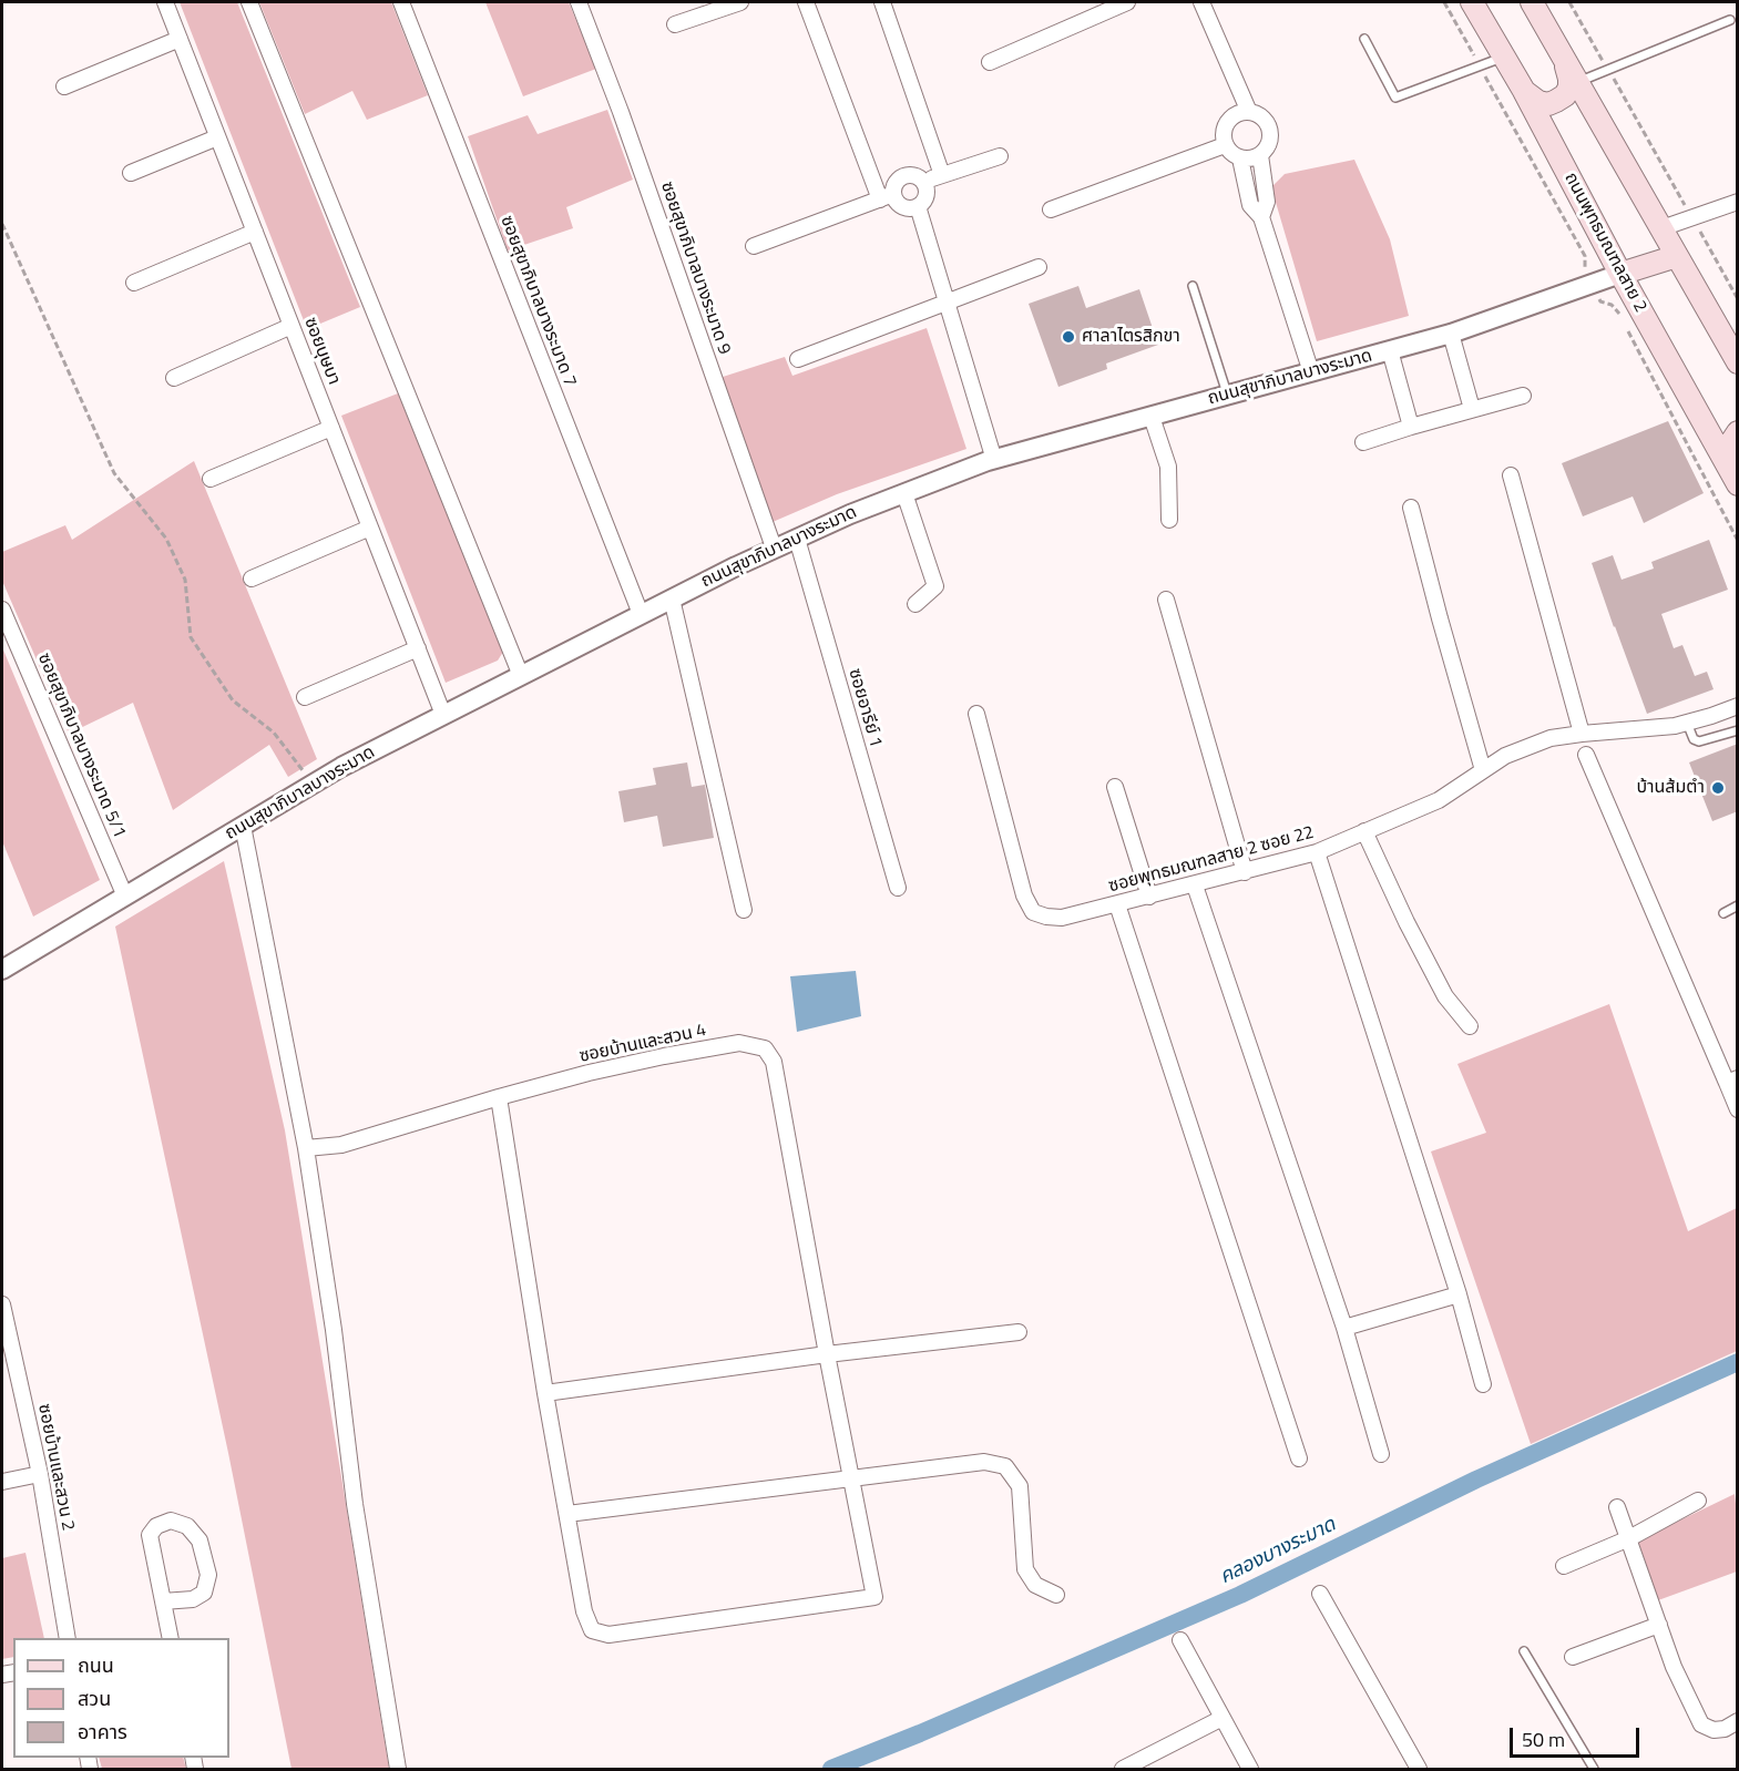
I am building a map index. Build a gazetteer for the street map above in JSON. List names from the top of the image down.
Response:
{
  "streets": {
    "main road": ["ถนนพุทธมณฑลสาย 2"],
    "street": [
      "ซอยสุขาภิบาลบางระมาด 9",
      "ซอยสุขาภิบาลบางระมาด 7",
      "ซอยบุษบา",
      "ถนนสุขาภิบาลบางระมาด",
      "ซอยอารีย์ 1",
      "ซอยสุขาภิบาลบางระมาด 5/1",
      "ซอยพุทธมณฑลสาย 2 ซอย 22",
      "ซอยบ้านและสวน 4",
      "ซอยบ้านและสวน 2"
    ]
  },
  "crossings": [
    ["ถนนพุทธมณฑลสาย 2", "ถนนสุขาภิบาลบางระมาด"],
    ["ซอยสุขาภิบาลบางระมาด 9", "ถนนสุขาภิบาลบางระมาด"],
    ["ซอยสุขาภิบาลบางระมาด 7", "ถนนสุขาภิบาลบางระมาด"],
    ["ซอยบุษบา", "ถนนสุขาภิบาลบางระมาด"],
    ["ถนนสุขาภิบาลบางระมาด", "ซอยอารีย์ 1"],
    ["ถนนสุขาภิบาลบางระมาด", "ซอยสุขาภิบาลบางระมาด 5/1"]
  ],
  "water": ["คลองบางระมาด"],
  "places": ["ศาลาไตรสิกขา", "บ้านส้มตำ"],
  "legend": ["ถนน", "สวน", "อาคาร"],
  "scale_bar": "50 m"
}
